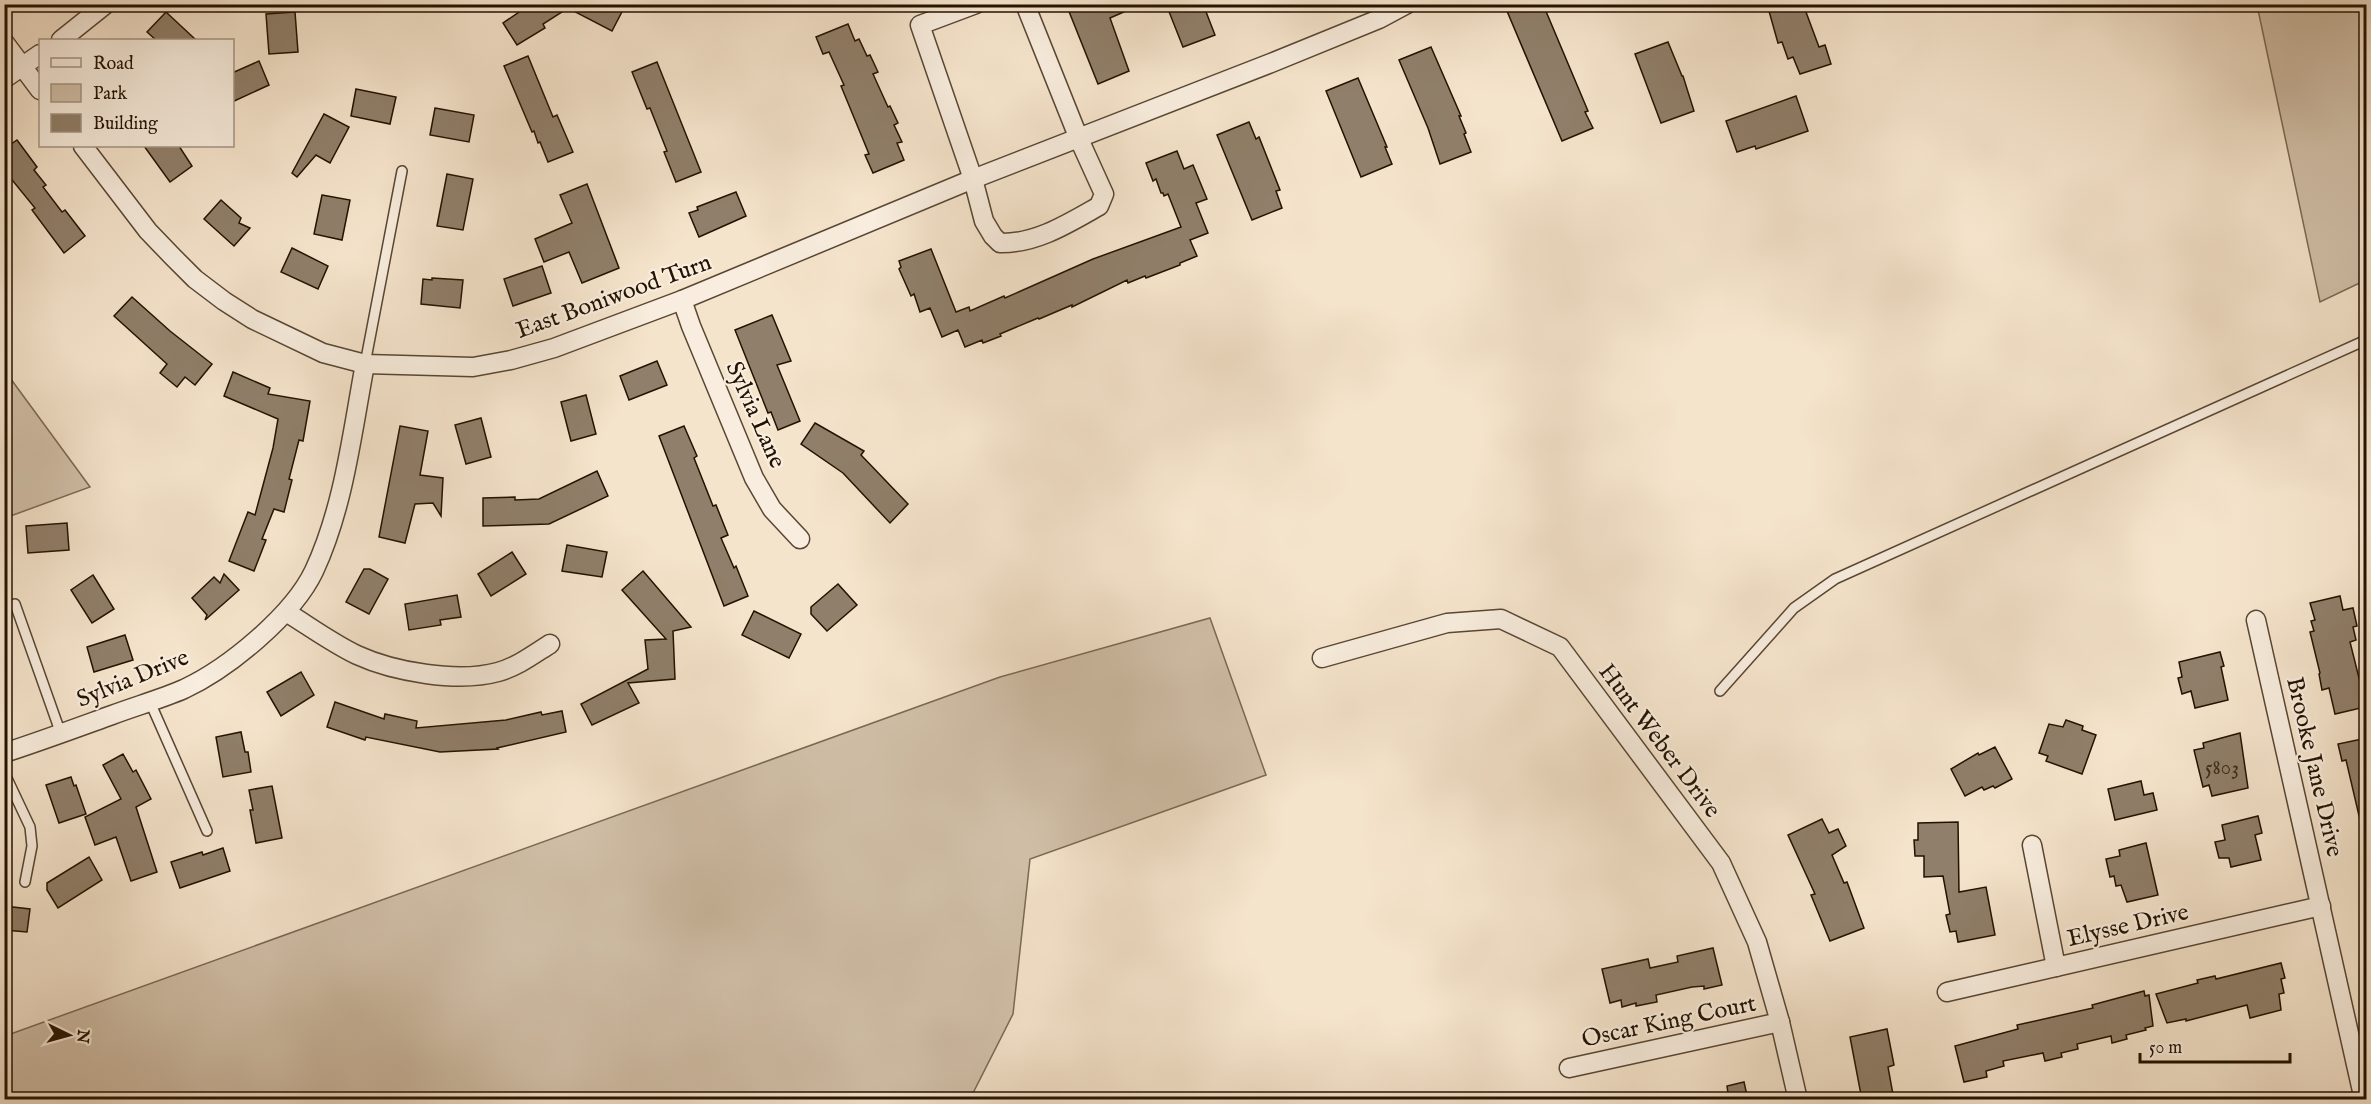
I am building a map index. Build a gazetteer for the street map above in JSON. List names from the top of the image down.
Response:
{
  "streets": {
    "street": [
      "East Boniwood Turn",
      "Sylvia Lane",
      "Sylvia Drive",
      "Hunt Weber Drive",
      "Brooke Jane Drive",
      "Elysse Drive",
      "Oscar King Court"
    ]
  },
  "crossings": [
    ["East Boniwood Turn", "Sylvia Lane"],
    ["East Boniwood Turn", "Sylvia Drive"],
    ["Hunt Weber Drive", "Oscar King Court"],
    ["Brooke Jane Drive", "Elysse Drive"]
  ],
  "house_numbers": ["5803"],
  "legend": ["Road", "Park", "Building"],
  "scale_bar": "50 m",
  "north": "right"
}
